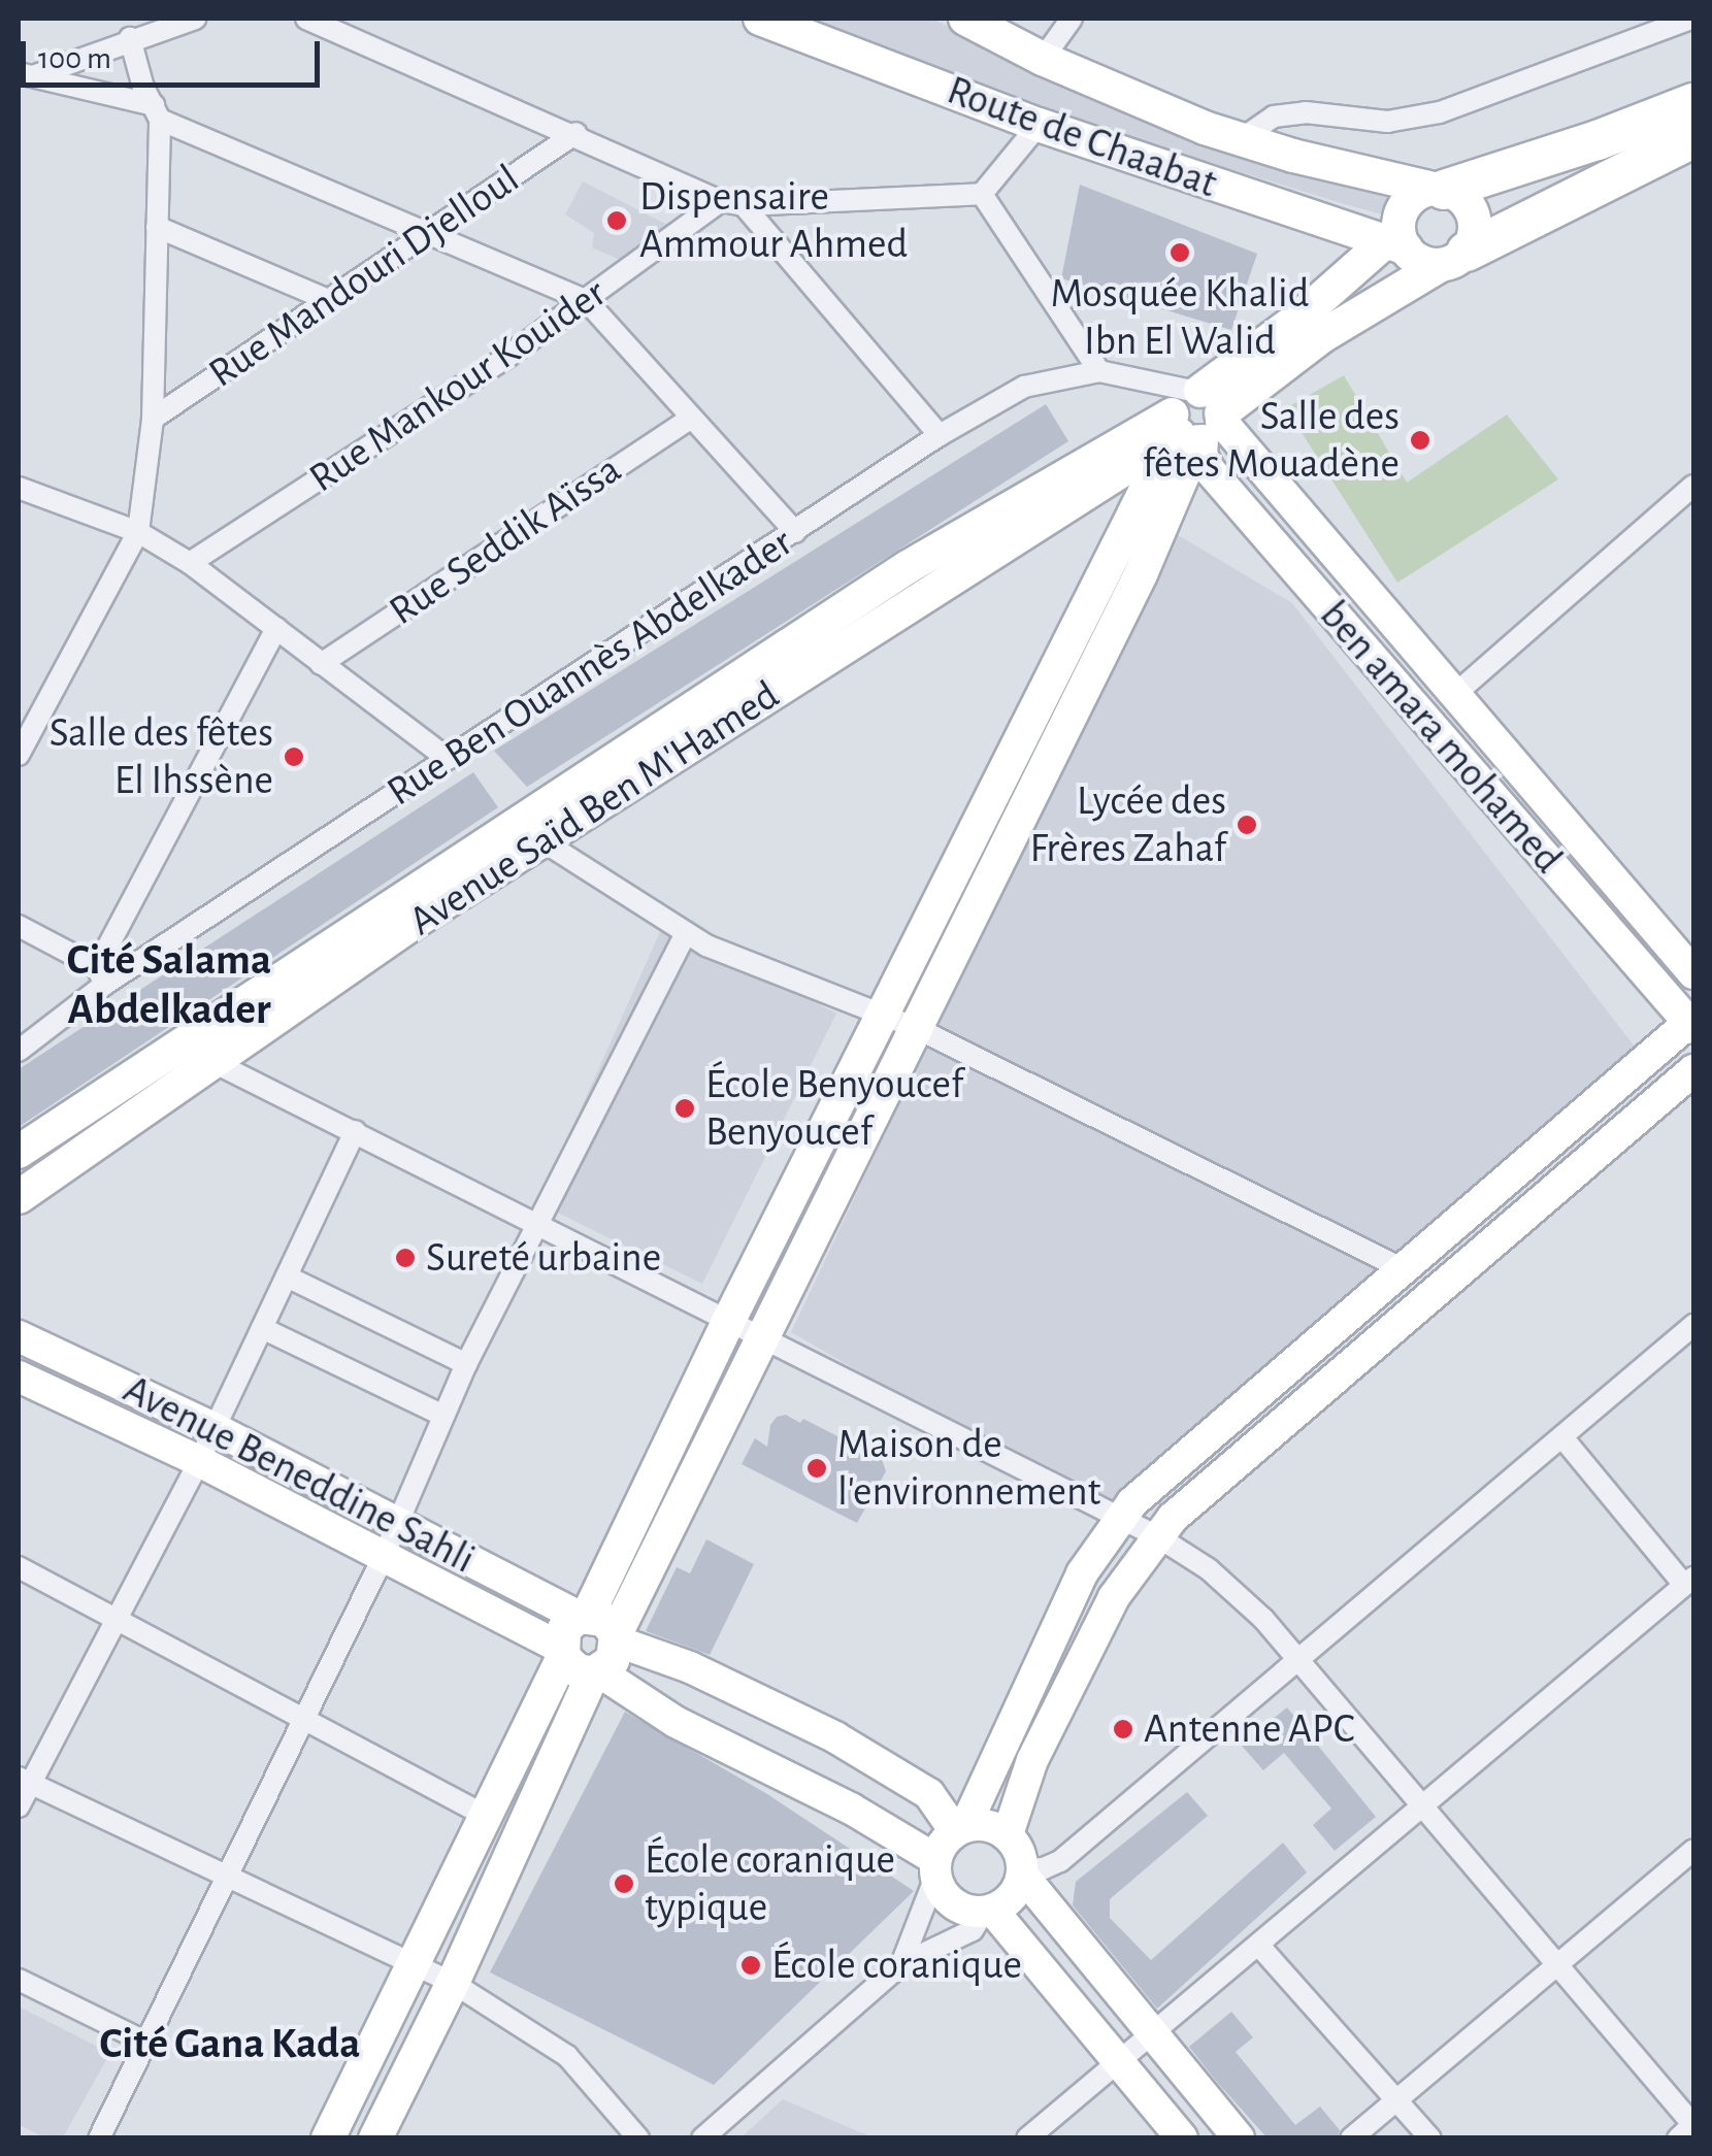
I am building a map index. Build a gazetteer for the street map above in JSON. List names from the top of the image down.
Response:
{
  "streets": {
    "main road": ["Route de Chaabat", "Avenue Saïd Ben M'Hamed"],
    "street": [
      "Rue Mandouri Djelloul",
      "Rue Mankour Kouider",
      "Rue Seddik Aïssa",
      "Rue Ben Ouannès Abdelkader",
      "ben amara mohamed",
      "Avenue Beneddine Sahli"
    ]
  },
  "crossings": [
    ["Route de Chaabat", "Avenue Saïd Ben M'Hamed"],
    ["Rue Ben Ouannès Abdelkader", "ben amara mohamed"],
    ["Rue Ben Ouannès Abdelkader", "Avenue Saïd Ben M'Hamed"],
    ["ben amara mohamed", "Avenue Saïd Ben M'Hamed"]
  ],
  "districts": ["Cité Salama Abdelkader", "Cité Gana Kada"],
  "places": [
    "Dispensaire Ammour Ahmed",
    "Mosquée Khalid Ibn El Walid",
    "Salle des fêtes Mouadène",
    "Salle des fêtes El Ihssène",
    "Lycée des Frères Zahaf",
    "École Benyoucef Benyoucef",
    "Sureté urbaine",
    "Maison de l'environnement",
    "Antenne APC",
    "École coranique typique",
    "École coranique"
  ],
  "scale_bar": "100 m"
}
